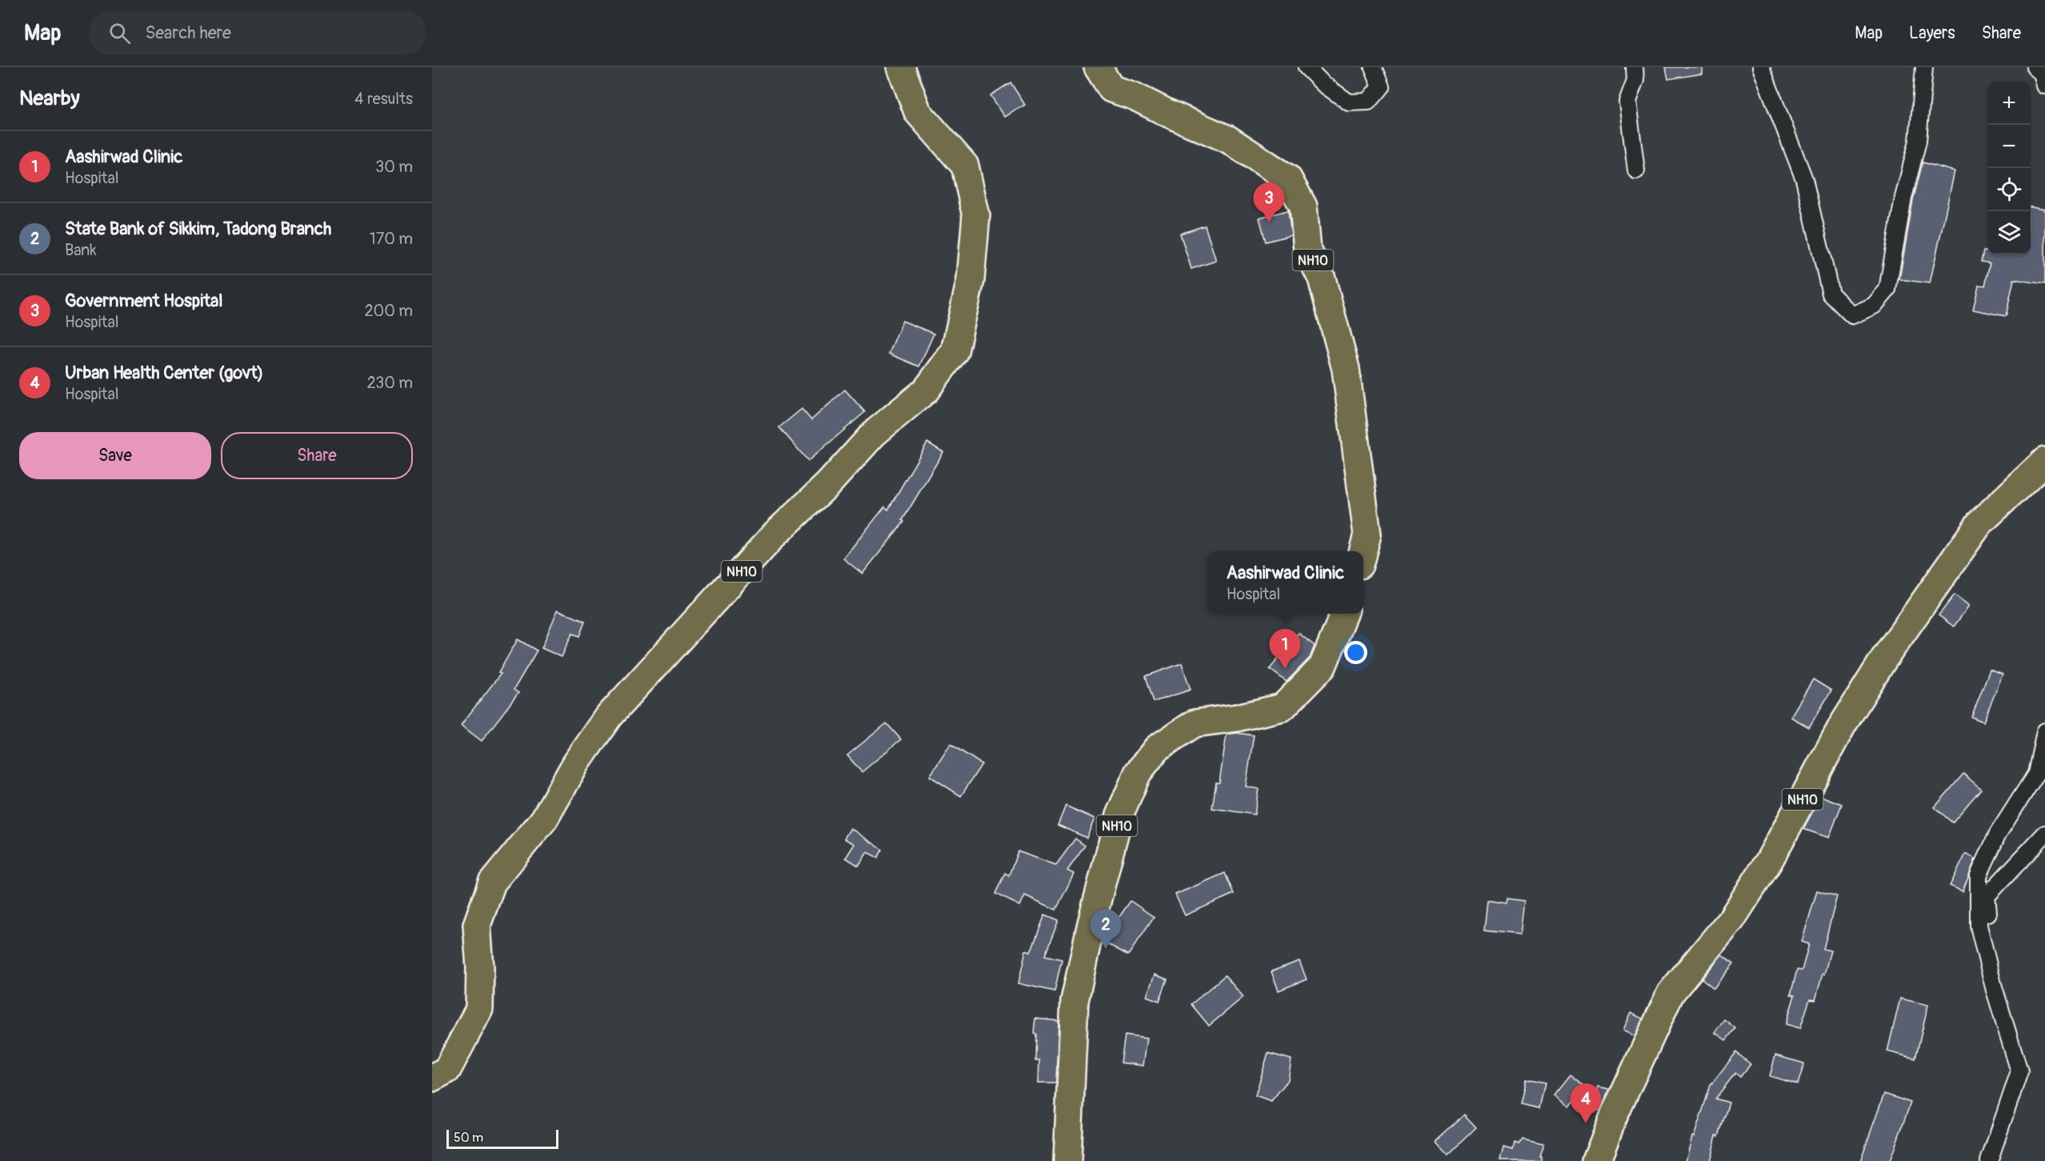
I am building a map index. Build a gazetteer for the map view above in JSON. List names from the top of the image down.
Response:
{
  "streets": {
    "highway": ["NH10"]
  },
  "scale_bar": "50 m",
  "page": {
    "header": "Map",
    "search": "Search here",
    "nav": ["Map", "Layers", "Share"],
    "heading": ["Nearby", "4 results"],
    "map_buttons": ["+", "−"],
    "list": [
      {
        "mark": "1",
        "name": "Aashirwad Clinic",
        "note": "Hospital",
        "value": "30 m"
      },
      {
        "mark": "2",
        "name": "State Bank of Sikkim, Tadong Branch",
        "note": "Bank",
        "value": "170 m"
      },
      {
        "mark": "3",
        "name": "Government Hospital",
        "note": "Hospital",
        "value": "200 m"
      },
      {
        "mark": "4",
        "name": "Urban Health Center (govt)",
        "note": "Hospital",
        "value": "230 m"
      }
    ],
    "pins": [
      "3",
      "1",
      "2",
      "4"
    ],
    "buttons": ["Save", "Share"],
    "popup": ["Aashirwad Clinic", "Hospital"],
    "scale": "50 m"
  }
}
